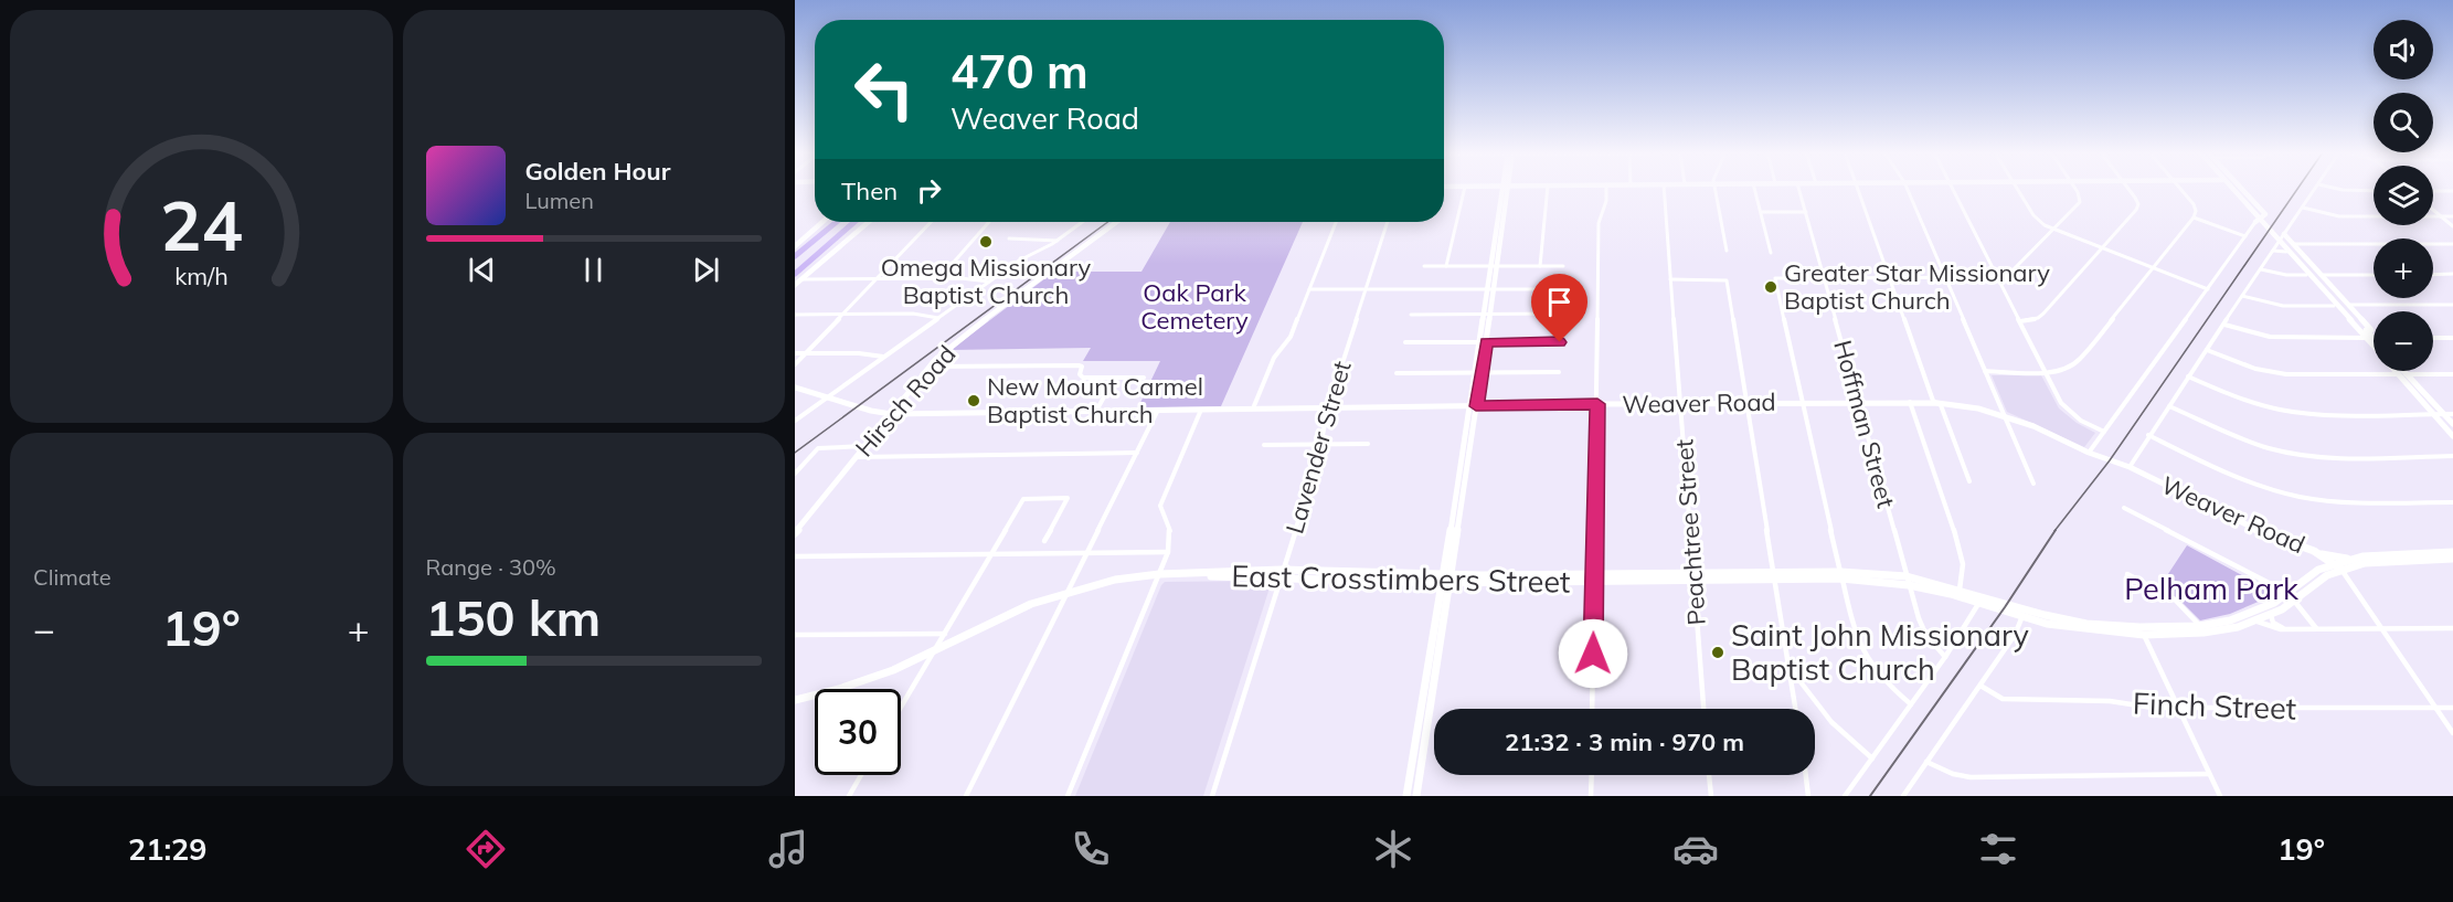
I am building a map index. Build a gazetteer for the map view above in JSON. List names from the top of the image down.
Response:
{
  "streets": {
    "main road": ["Hirsch Road", "Weaver Road", "East Crosstimbers Street"],
    "street": [
      "Hoffman Street",
      "Lavender Street",
      "Peachtree Street",
      "Finch Street"
    ]
  },
  "crossings": [
    ["Hirsch Road", "Weaver Road"],
    ["Weaver Road", "Hoffman Street"],
    ["Weaver Road", "Lavender Street"],
    ["Weaver Road", "Peachtree Street"],
    ["Weaver Road", "East Crosstimbers Street"],
    ["Hoffman Street", "East Crosstimbers Street"],
    ["Lavender Street", "East Crosstimbers Street"],
    ["Peachtree Street", "East Crosstimbers Street"]
  ],
  "parks": ["Oak Park Cemetery", "Pelham Park"],
  "places": [
    "Omega Missionary Baptist Church",
    "Greater Star Missionary Baptist Church",
    "New Mount Carmel Baptist Church",
    "Saint John Missionary Baptist Church"
  ],
  "page": {
    "map_buttons": ["+", "−"],
    "turn": ["470 m", "Weaver Road"],
    "song": ["Golden Hour", "Lumen"],
    "then": "Then",
    "tile": [
      "Climate",
      ["Range · 30%", "150 km"]
    ],
    "heat": ["−", "19°", "+"],
    "limit": "30",
    "trip": "21:32 · 3 min · 970 m",
    "tabs": ["21:29", "19°"],
    "gauge": ["24", "km/h"]
  }
}
